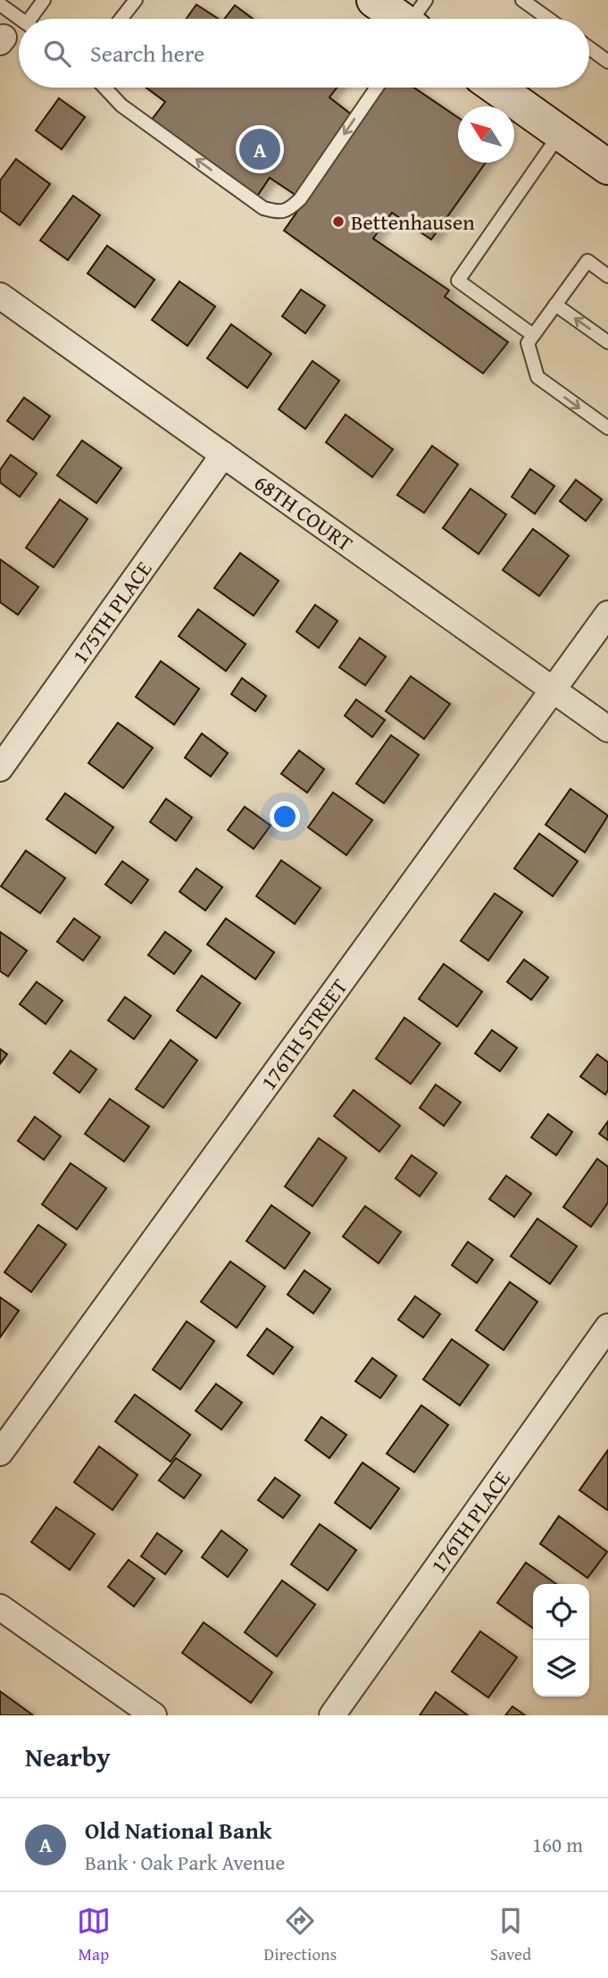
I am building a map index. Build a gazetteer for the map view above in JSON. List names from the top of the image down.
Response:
{
  "streets": {
    "street": [
      "68TH COURT",
      "175TH PLACE",
      "176TH STREET",
      "176TH PLACE"
    ]
  },
  "crossings": [
    ["68TH COURT", "175TH PLACE"],
    ["68TH COURT", "176TH STREET"]
  ],
  "places": ["Bettenhausen"],
  "north": "top left",
  "page": {
    "search": "Search here",
    "pins": "A",
    "heading": "Nearby",
    "list": [
      {
        "mark": "A",
        "name": "Old National Bank",
        "note": "Bank · Oak Park Avenue",
        "value": "160 m"
      }
    ],
    "nav": ["Map", "Directions", "Saved"]
  }
}
